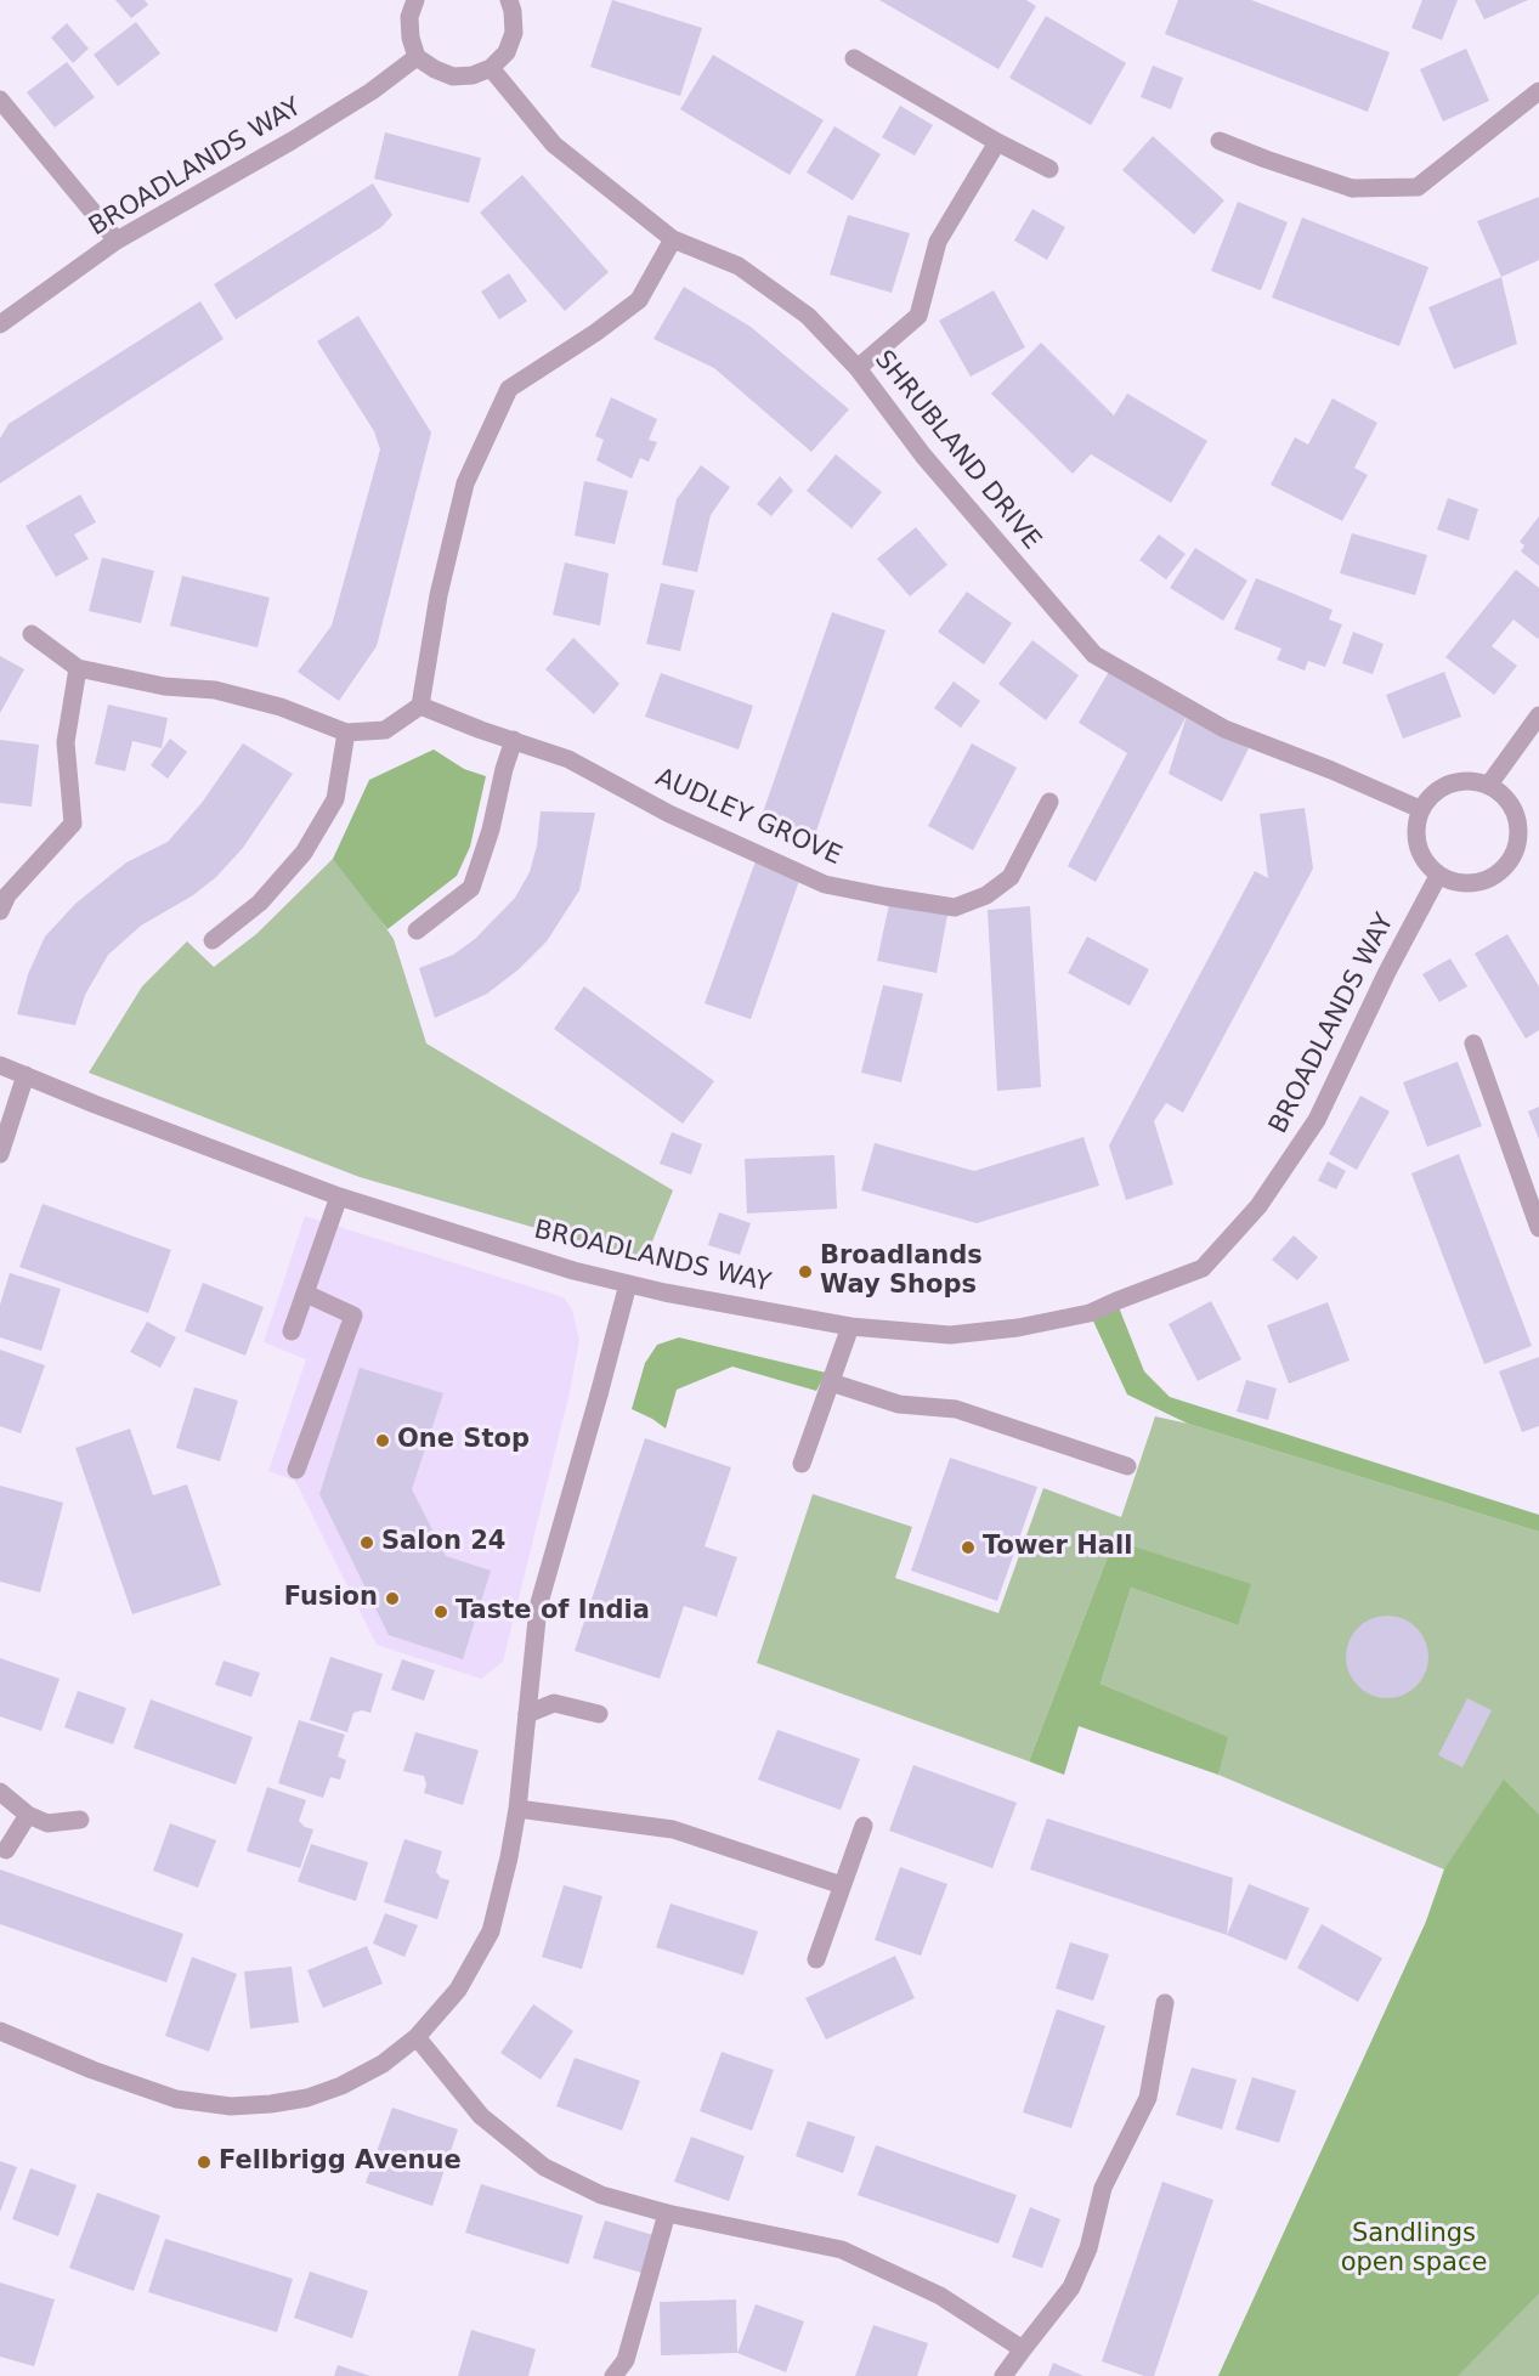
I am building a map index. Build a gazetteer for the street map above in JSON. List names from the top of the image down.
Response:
{
  "streets": {
    "street": ["BROADLANDS WAY", "SHRUBLAND DRIVE", "AUDLEY GROVE"]
  },
  "crossings": [
    ["BROADLANDS WAY", "SHRUBLAND DRIVE"]
  ],
  "parks": ["Sandlings open space"],
  "places": [
    "Broadlands Way Shops",
    "One Stop",
    "Salon 24",
    "Tower Hall",
    "Fusion",
    "Taste of India",
    "Fellbrigg Avenue"
  ]
}
